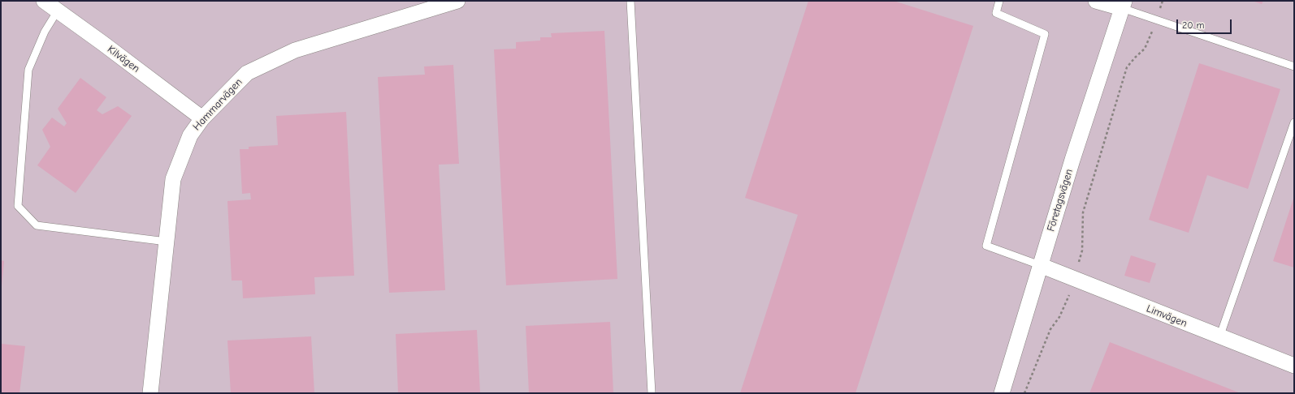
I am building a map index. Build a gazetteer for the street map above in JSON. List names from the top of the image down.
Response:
{
  "streets": {
    "street": [
      "Kilvägen",
      "Hammarvägen",
      "Företagsvägen",
      "Limvägen"
    ]
  },
  "crossings": [
    ["Kilvägen", "Hammarvägen"],
    ["Företagsvägen", "Limvägen"]
  ],
  "scale_bar": "20 m"
}
